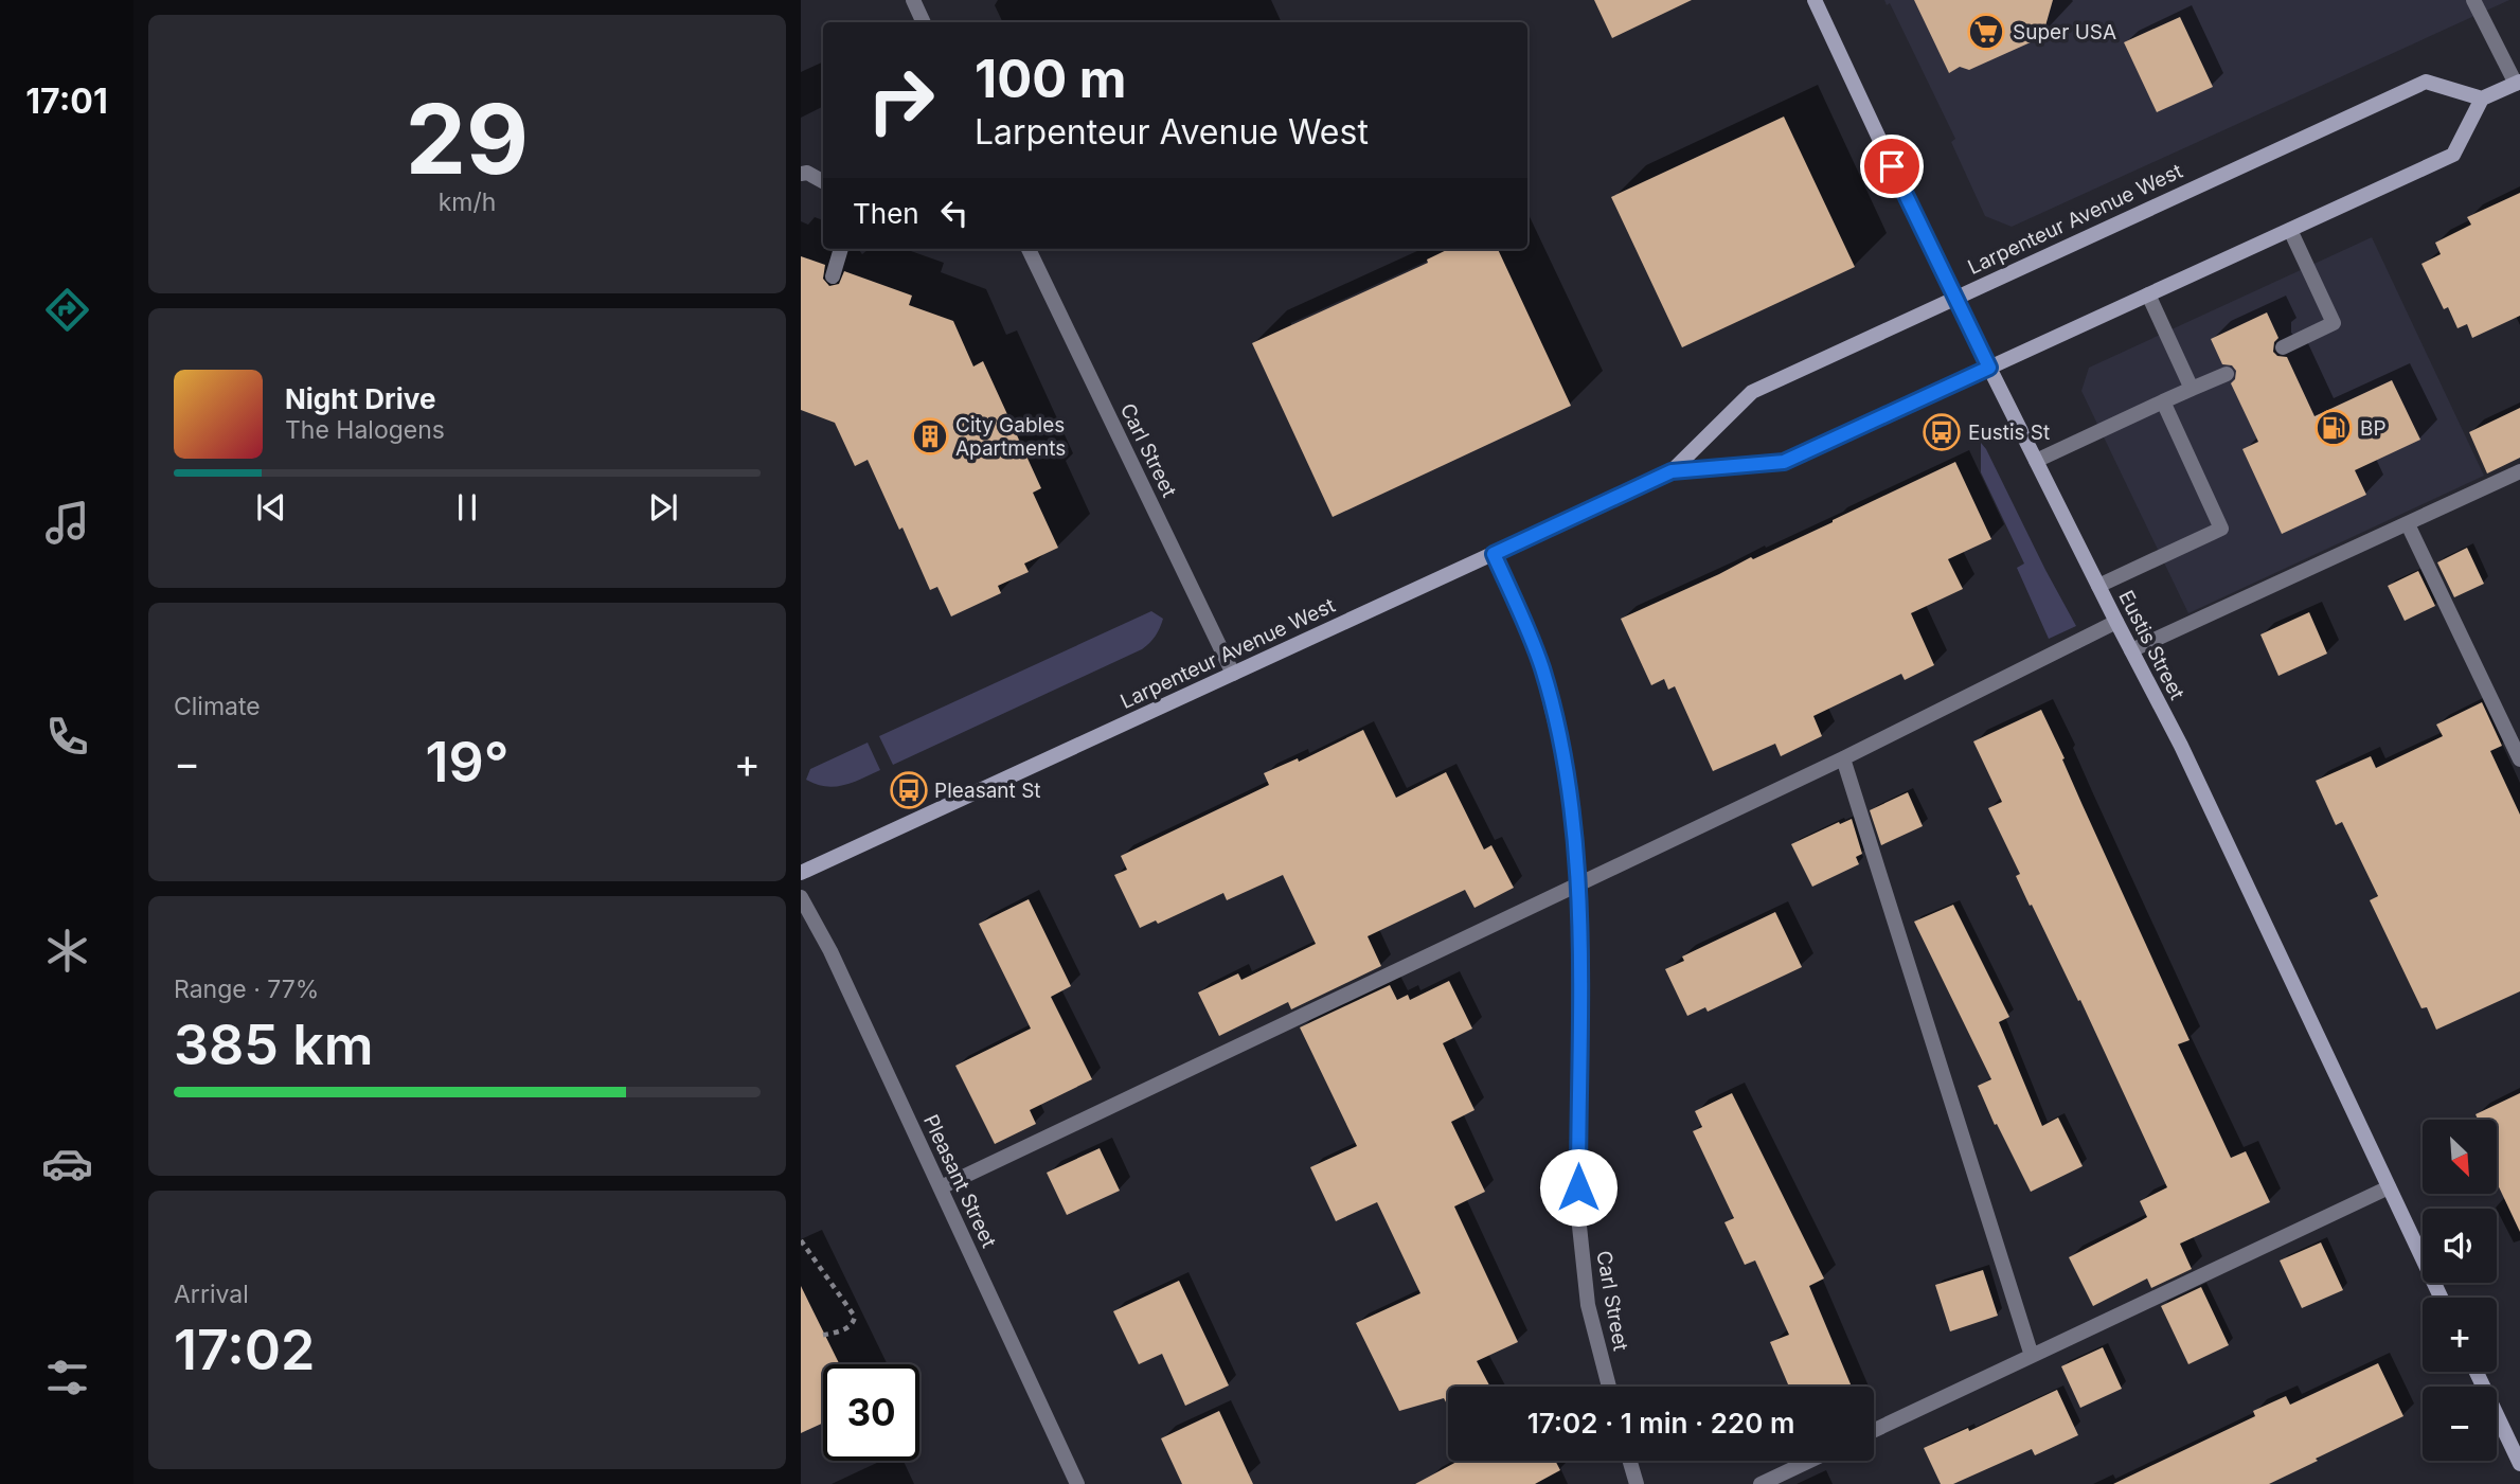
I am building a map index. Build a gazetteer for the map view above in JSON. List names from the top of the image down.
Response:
{
  "streets": {
    "main road": ["Larpenteur Avenue West", "Eustis Street"],
    "street": ["Carl Street", "Pleasant Street"]
  },
  "crossings": [
    ["Larpenteur Avenue West", "Carl Street"],
    ["Larpenteur Avenue West", "Eustis Street"]
  ],
  "places": {
    "supermarket": ["Super USA"],
    "fuel station": ["BP"],
    "bus stop": ["Eustis St", "Pleasant St"],
    "building": ["City Gables Apartments"]
  },
  "north": "bottom right",
  "page": {
    "tabs": "17:01",
    "tile": [
      ["29", "km/h"],
      "Climate",
      ["Range · 77%", "385 km"],
      ["Arrival", "17:02"]
    ],
    "turn": ["100 m", "Larpenteur Avenue West"],
    "then": "Then",
    "song": ["Night Drive", "The Halogens"],
    "heat": ["−", "19°", "+"],
    "map_buttons": ["+", "−"],
    "limit": "30",
    "trip": "17:02 · 1 min · 220 m"
  }
}
